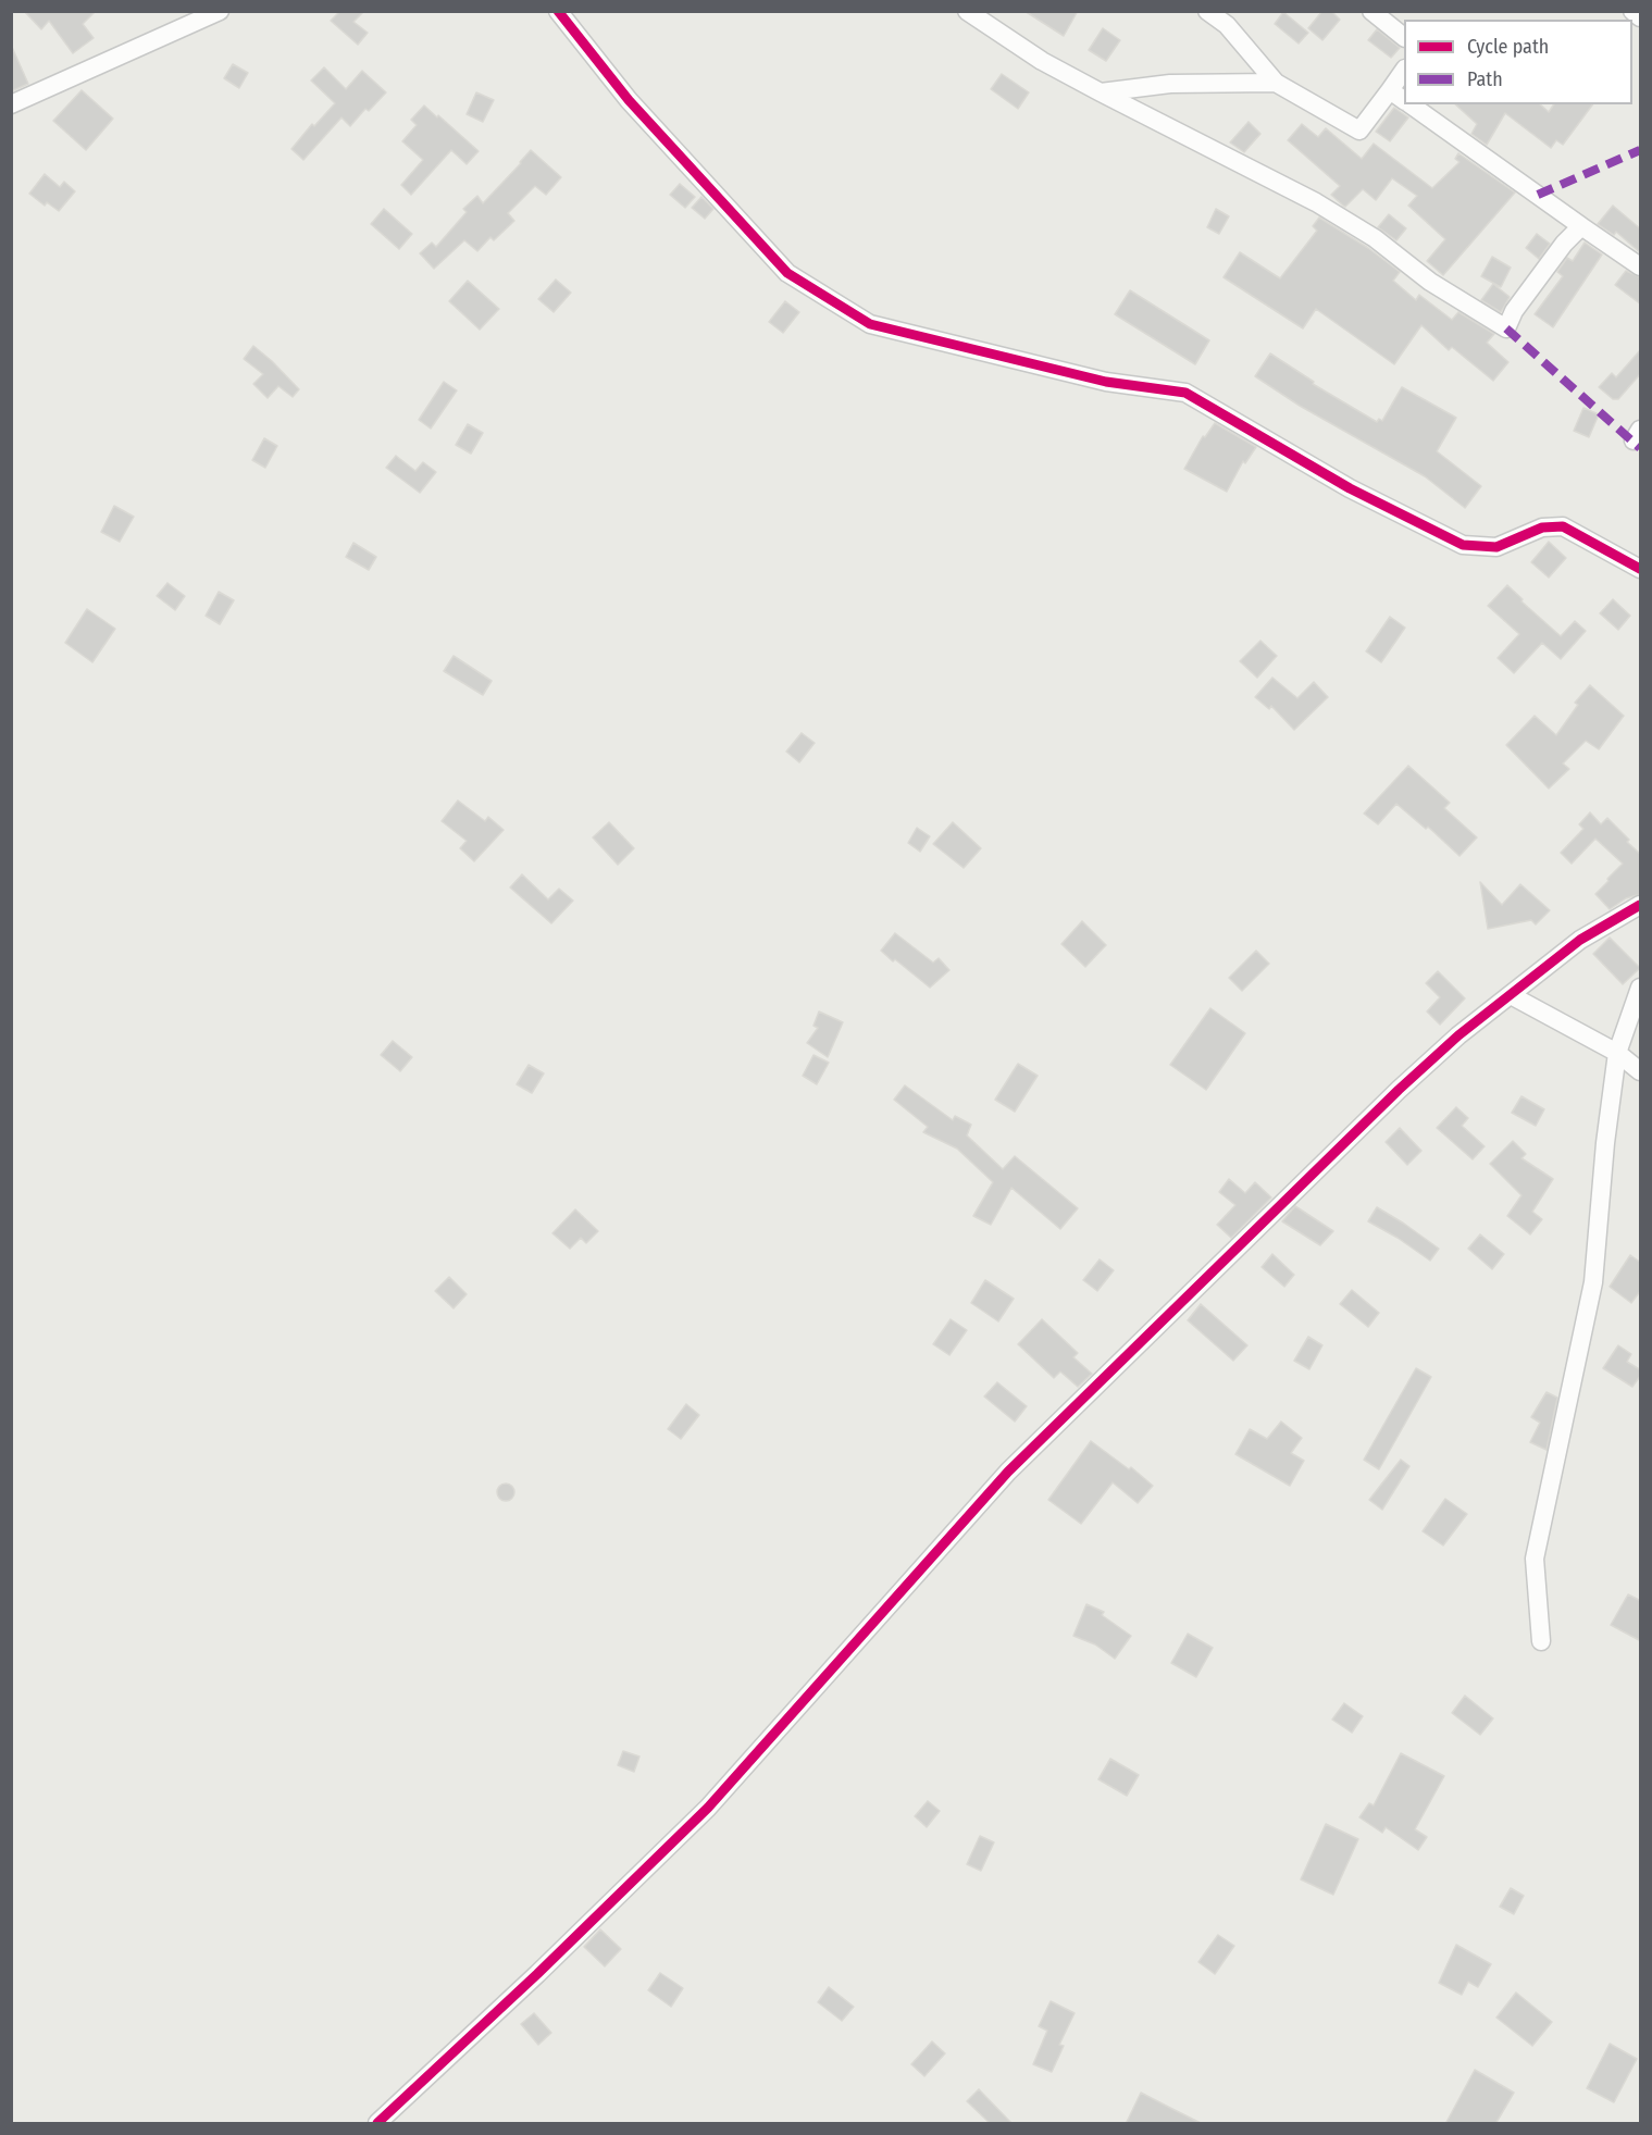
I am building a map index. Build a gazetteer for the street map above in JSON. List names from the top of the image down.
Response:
{
  "legend": ["Cycle path", "Path"]
}
